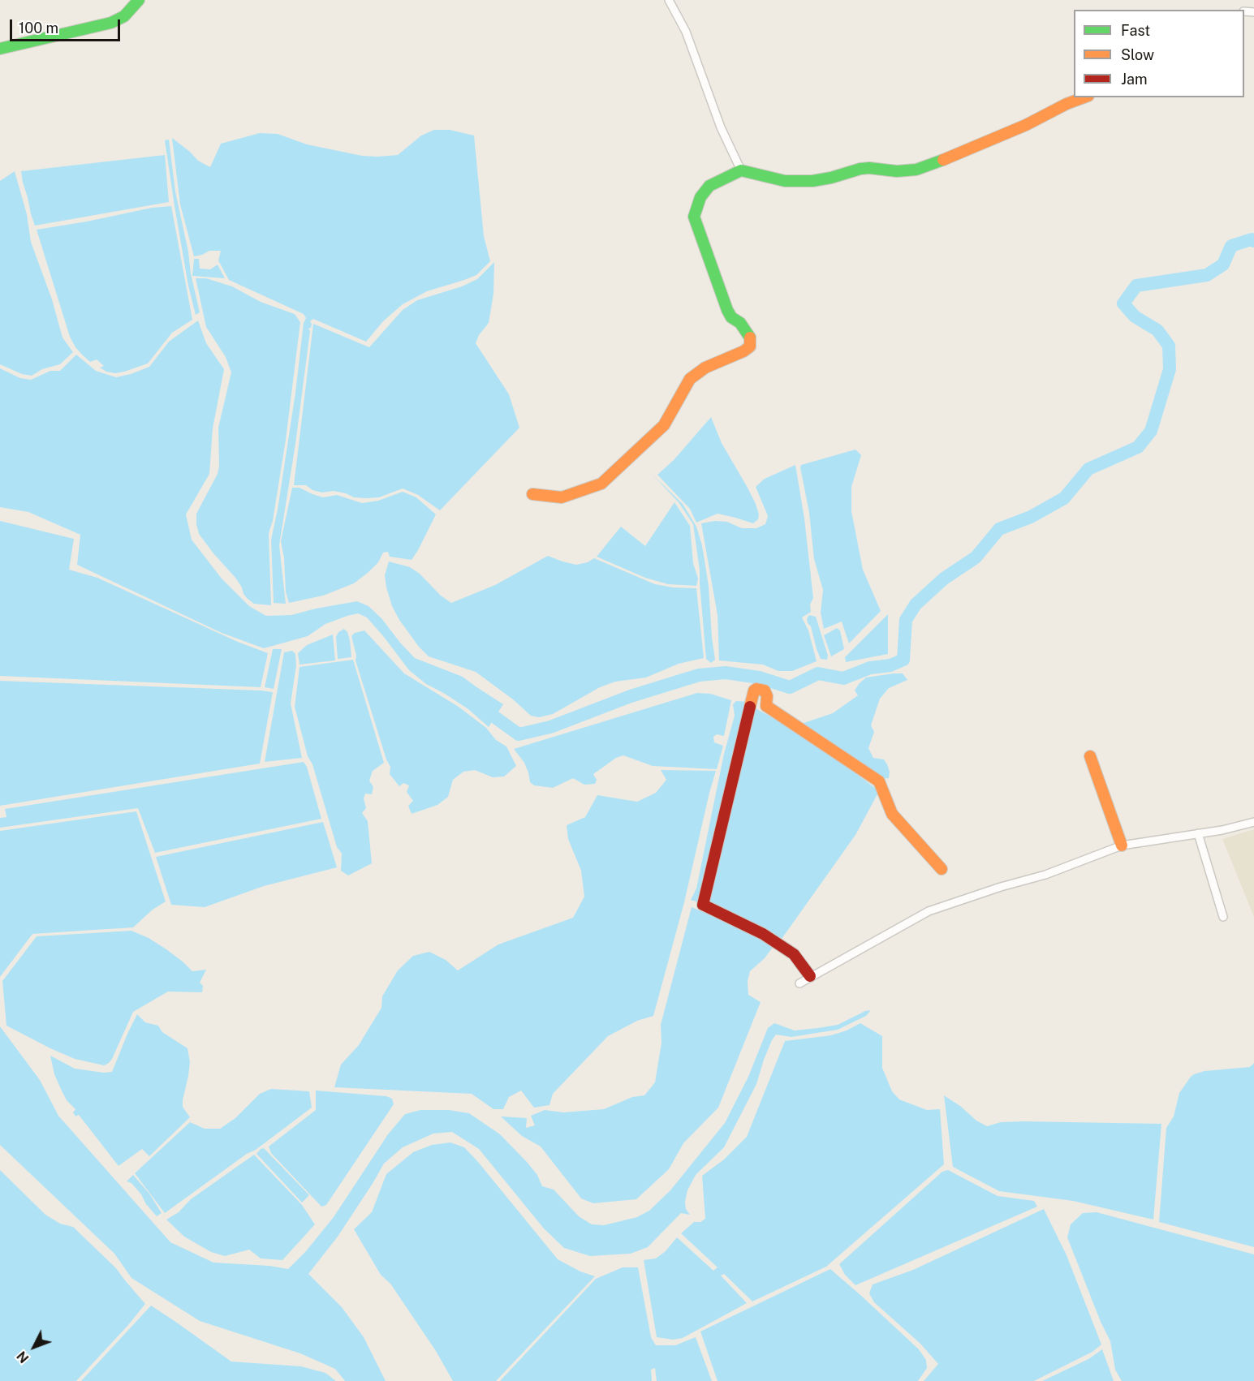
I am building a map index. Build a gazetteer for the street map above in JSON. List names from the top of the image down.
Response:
{
  "legend": ["Fast", "Slow", "Jam"],
  "scale_bar": "100 m",
  "north": "bottom left"
}
